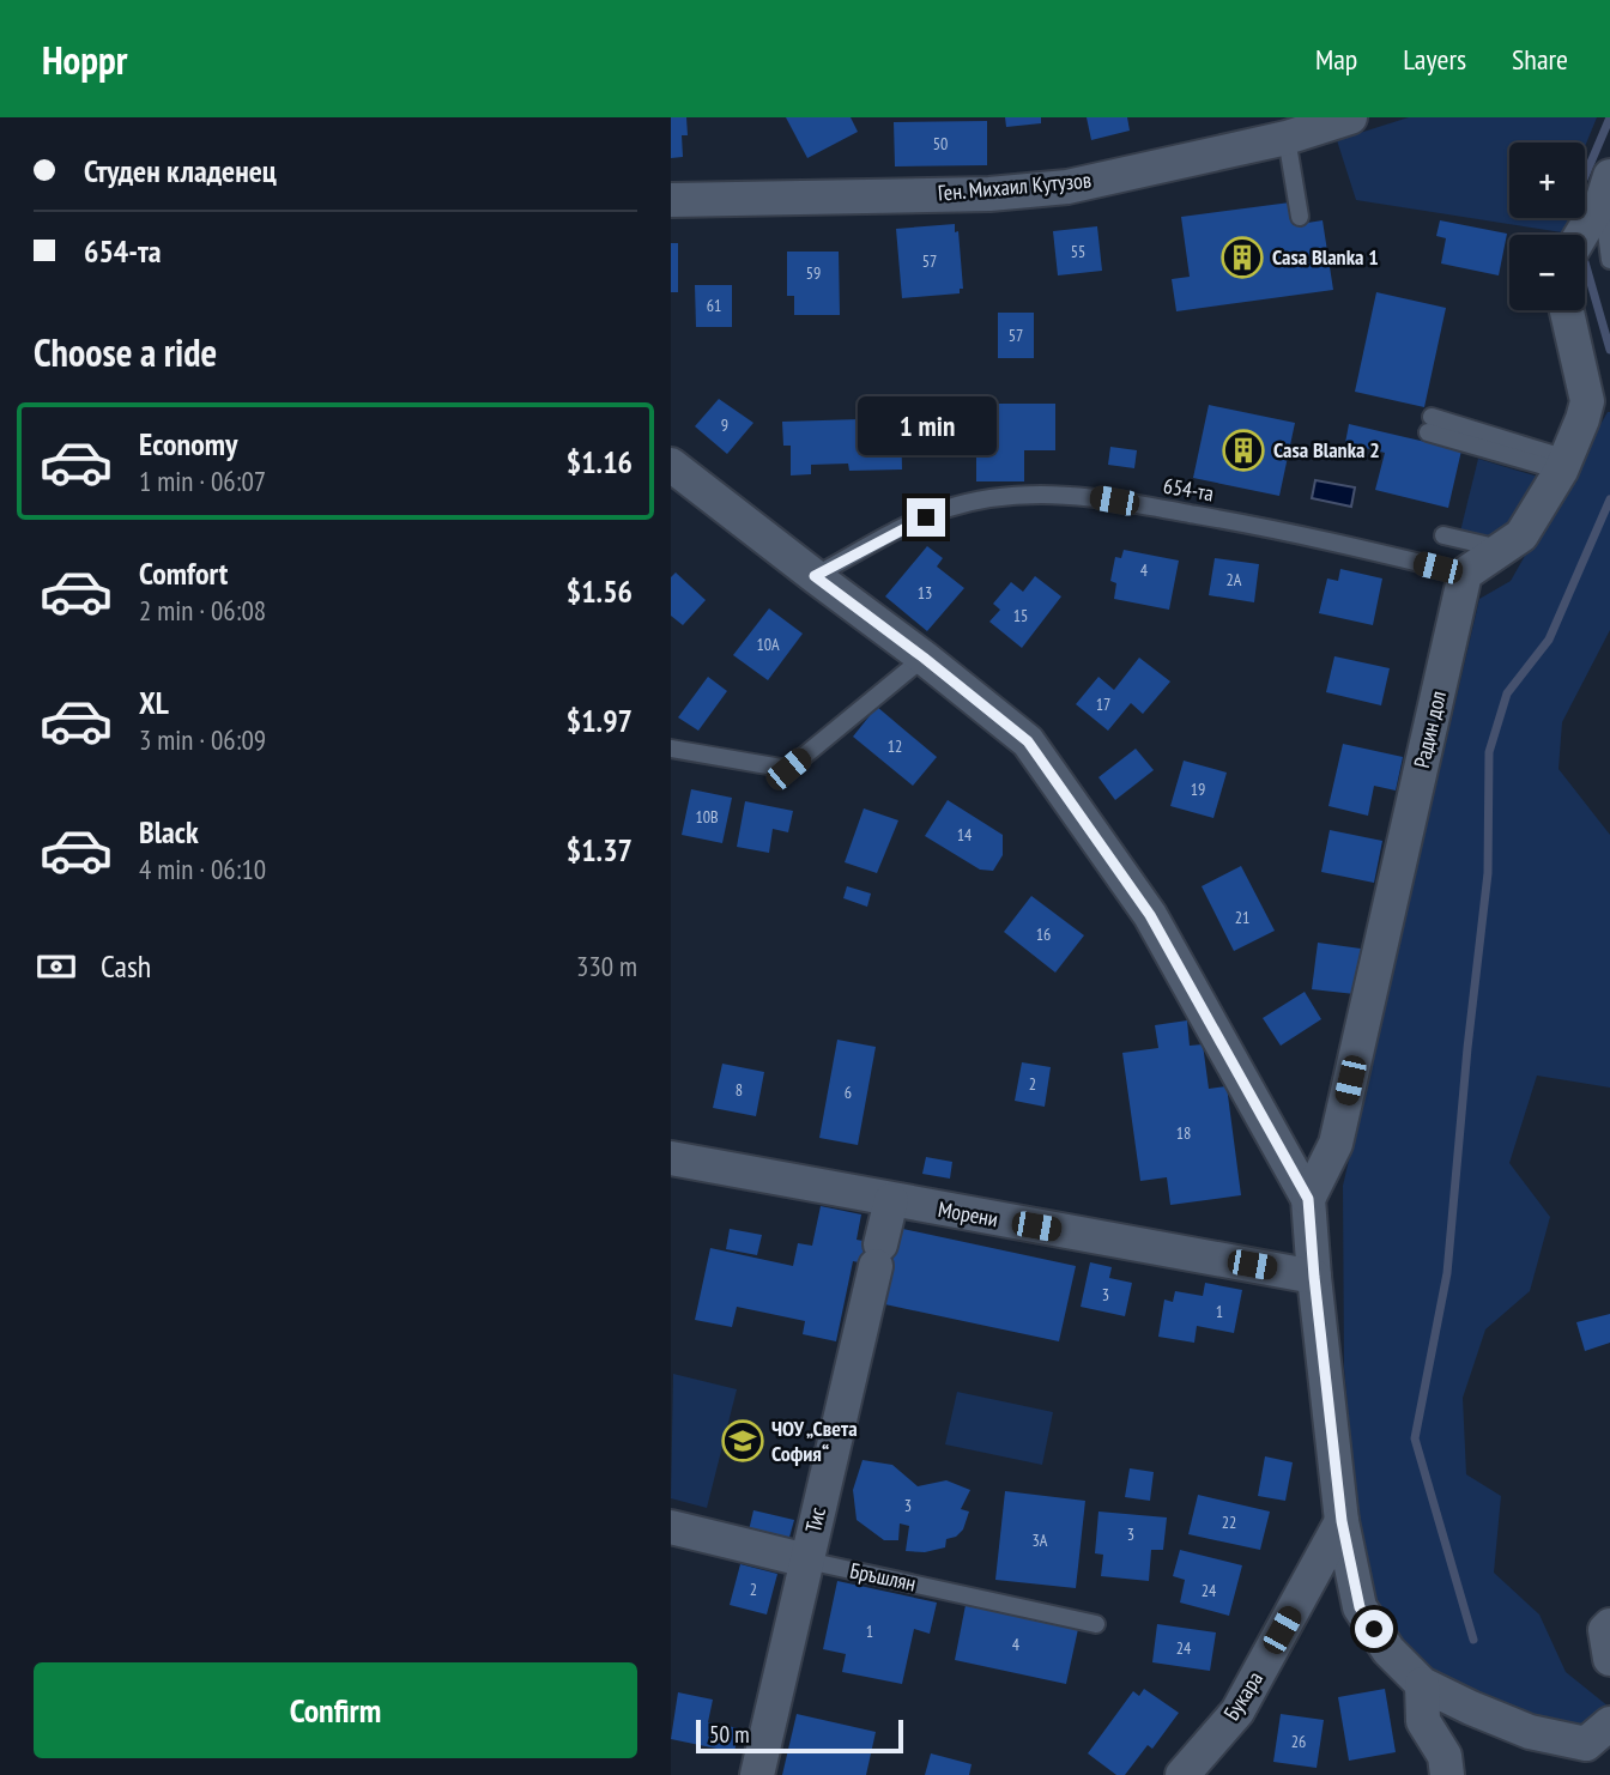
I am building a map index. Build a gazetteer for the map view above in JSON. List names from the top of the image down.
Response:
{
  "streets": {
    "street": [
      "Ген. Михаил Кутузов",
      "Радин дол",
      "Морени",
      "Тис",
      "Бръшлян",
      "Букара"
    ],
    "lane": ["654-та"]
  },
  "crossings": [
    ["654-та", "Радин дол"],
    ["Морени", "Тис"],
    ["Тис", "Бръшлян"]
  ],
  "places": {
    "building": ["Casa Blanka 1", "Casa Blanka 2"],
    "school or university": ["ЧОУ „Света София“"]
  },
  "house_numbers": [
    "50",
    "55",
    "57",
    "59",
    "61",
    "57",
    "9",
    "4",
    "2А",
    "13",
    "15",
    "10А",
    "17",
    "12",
    "19",
    "10В",
    "14",
    "21",
    "16",
    "2",
    "8",
    "6",
    "18",
    "3",
    "1",
    "3",
    "22",
    "3",
    "3А",
    "2",
    "24",
    "1",
    "4",
    "24",
    "26"
  ],
  "scale_bar": "50 m",
  "page": {
    "header": "Hoppr",
    "nav": ["Map", "Layers", "Share"],
    "banner": ["Студен кладенец", "654-та"],
    "map_buttons": ["+", "−"],
    "heading": "Choose a ride",
    "bubble": "1 min",
    "list": [
      {
        "name": "Economy",
        "note": "1 min · 06:07",
        "value": "$1.16"
      },
      {
        "name": "Comfort",
        "note": "2 min · 06:08",
        "value": "$1.56"
      },
      {
        "name": "XL",
        "note": "3 min · 06:09",
        "value": "$1.97"
      },
      {
        "name": "Black",
        "note": "4 min · 06:10",
        "value": "$1.37"
      }
    ],
    "pay": ["Cash", "330 m"],
    "buttons": "Confirm",
    "scale": "50 m"
  }
}
